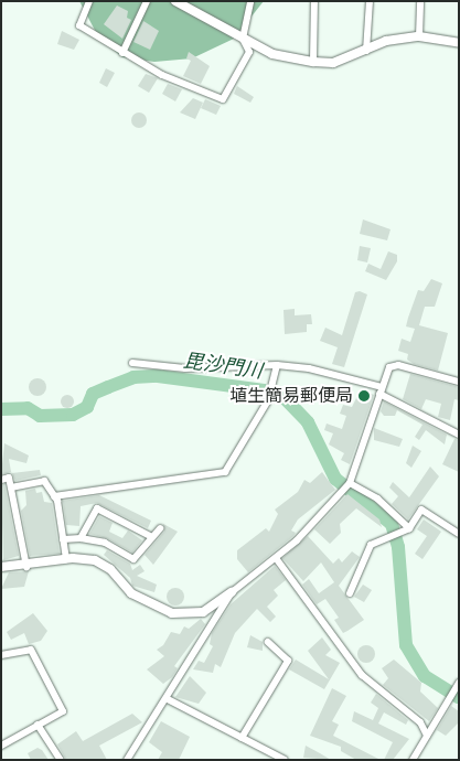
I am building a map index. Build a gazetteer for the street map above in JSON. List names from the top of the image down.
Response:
{
  "water": ["毘沙門川"],
  "places": ["埴生簡易郵便局"]
}
